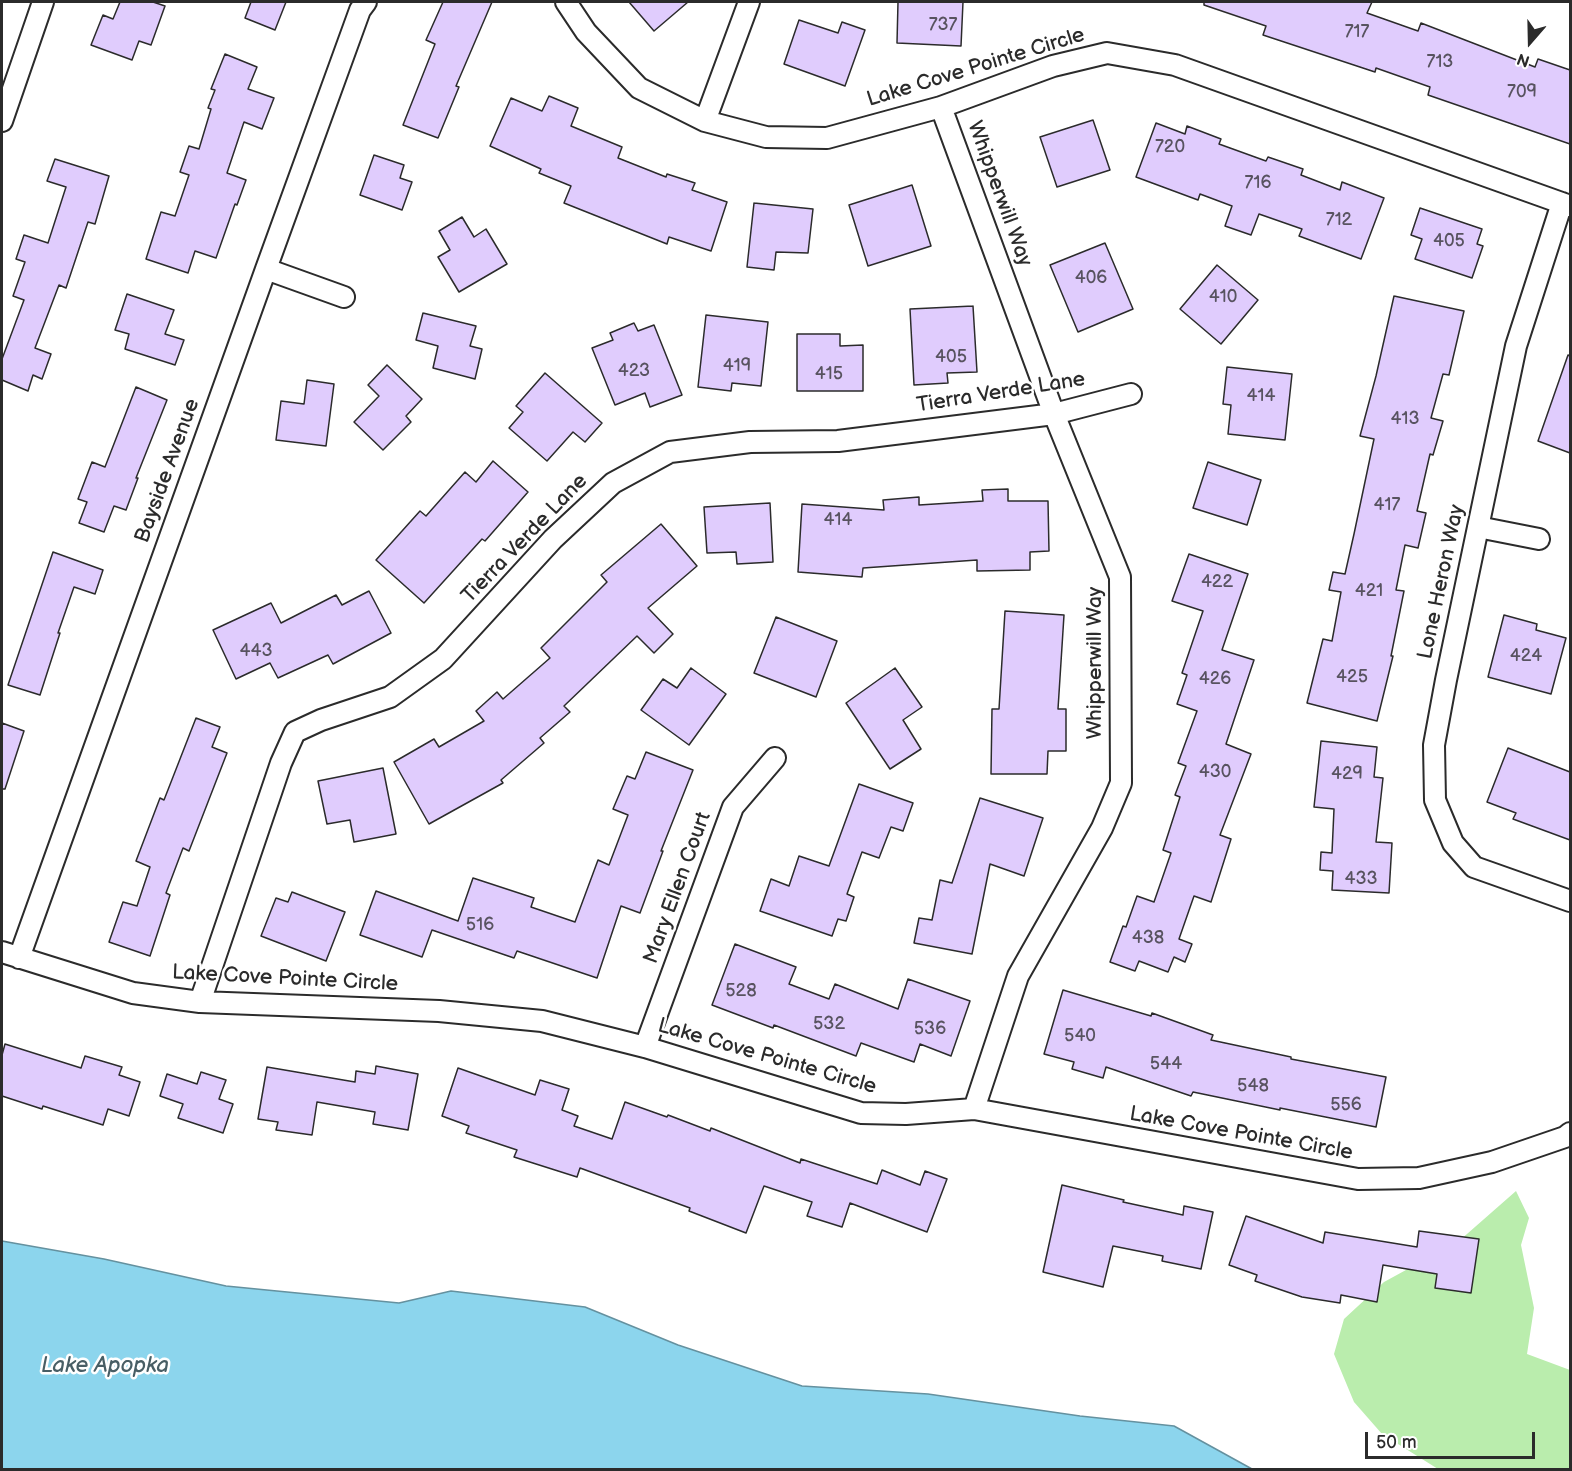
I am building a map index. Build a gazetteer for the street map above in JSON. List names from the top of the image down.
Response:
{
  "streets": {
    "street": [
      "Lake Cove Pointe Circle",
      "Whipperwill Way",
      "Tierra Verde Lane",
      "Bayside Avenue",
      "Lone Heron Way",
      "Mary Ellen Court"
    ]
  },
  "crossings": [
    ["Lake Cove Pointe Circle", "Whipperwill Way"],
    ["Lake Cove Pointe Circle", "Tierra Verde Lane"],
    ["Lake Cove Pointe Circle", "Bayside Avenue"],
    ["Lake Cove Pointe Circle", "Lone Heron Way"],
    ["Lake Cove Pointe Circle", "Mary Ellen Court"],
    ["Whipperwill Way", "Tierra Verde Lane"]
  ],
  "water": ["Lake Apopka"],
  "house_numbers": [
    "737",
    "717",
    "713",
    "709",
    "720",
    "716",
    "712",
    "405",
    "406",
    "410",
    "405",
    "419",
    "423",
    "415",
    "414",
    "413",
    "417",
    "414",
    "422",
    "421",
    "443",
    "424",
    "425",
    "426",
    "430",
    "429",
    "433",
    "516",
    "438",
    "528",
    "532",
    "536",
    "540",
    "544",
    "548",
    "556"
  ],
  "scale_bar": "50 m",
  "north": "bottom"
}
